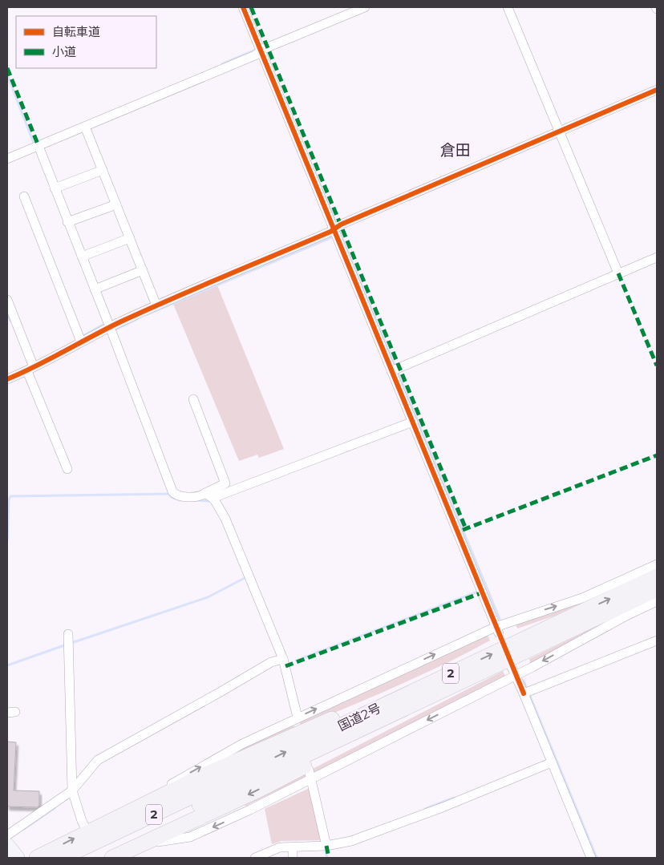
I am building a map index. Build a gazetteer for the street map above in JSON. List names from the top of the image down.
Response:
{
  "streets": {
    "highway": ["2", "国道2号"]
  },
  "districts": ["倉田"],
  "legend": ["自転車道", "小道"]
}
